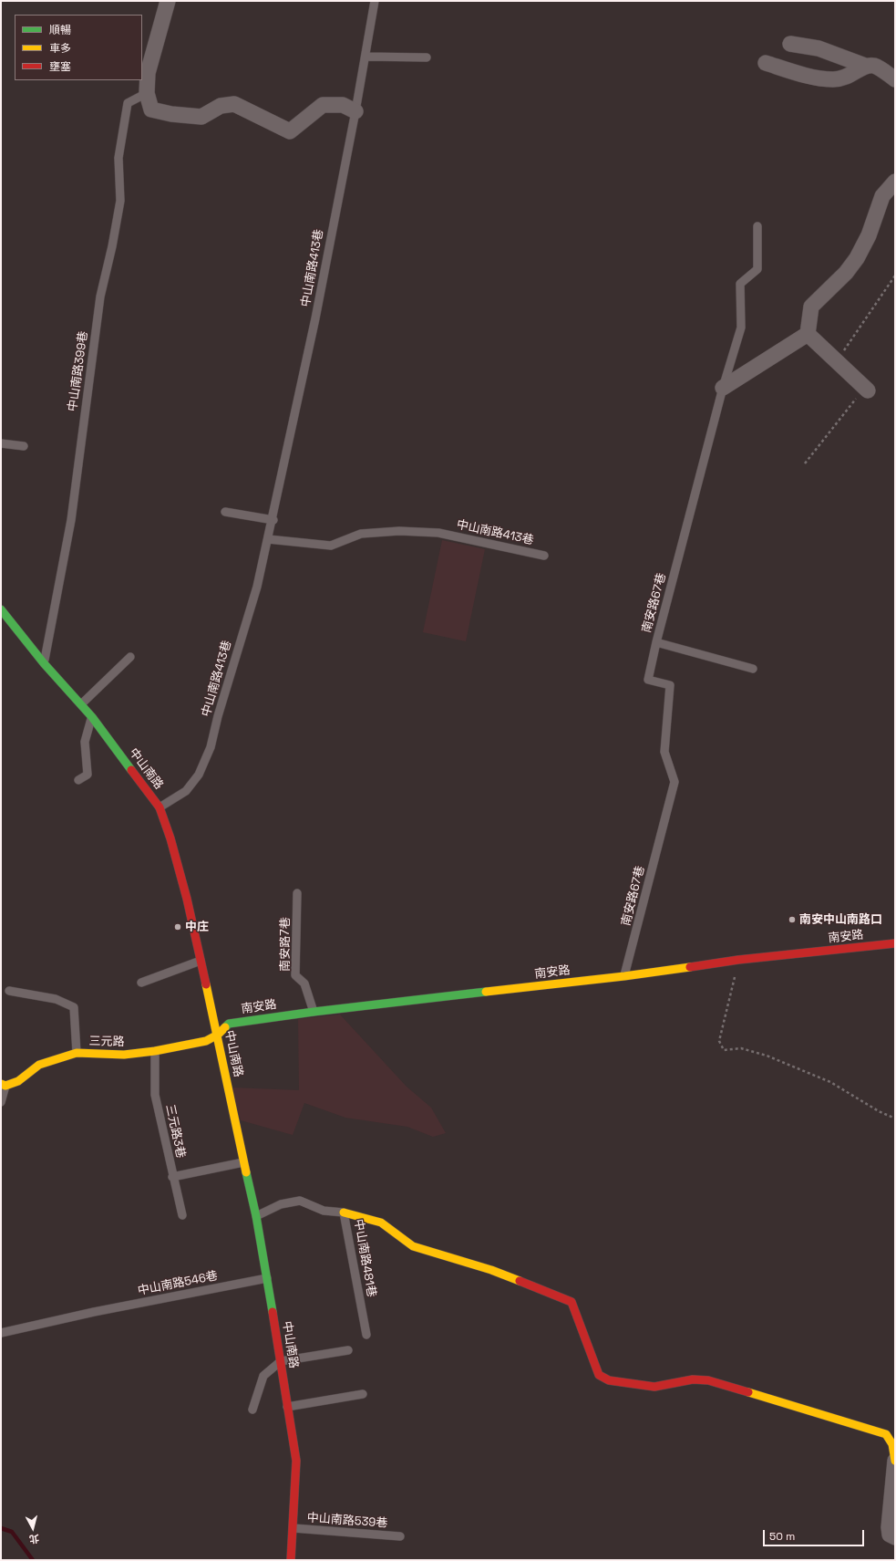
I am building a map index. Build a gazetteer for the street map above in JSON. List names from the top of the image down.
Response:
{
  "streets": {
    "street": ["中山南路", "南安路", "三元路"],
    "lane": [
      "中山南路413巷",
      "中山南路399巷",
      "南安路67巷",
      "南安路7巷",
      "三元路3巷",
      "中山南路481巷",
      "中山南路546巷",
      "中山南路539巷"
    ]
  },
  "crossings": [
    ["中山南路413巷", "中山南路"],
    ["中山南路399巷", "中山南路"],
    ["南安路67巷", "南安路"],
    ["中山南路", "南安路"],
    ["中山南路", "三元路"],
    ["中山南路", "中山南路481巷"],
    ["中山南路", "中山南路546巷"],
    ["中山南路", "中山南路539巷"],
    ["南安路", "南安路7巷"],
    ["南安路", "三元路"],
    ["三元路", "三元路3巷"]
  ],
  "places": ["南安中山南路口", "中庄"],
  "legend": ["順暢", "車多", "壅塞"],
  "scale_bar": "50 m",
  "north": "bottom"
}
